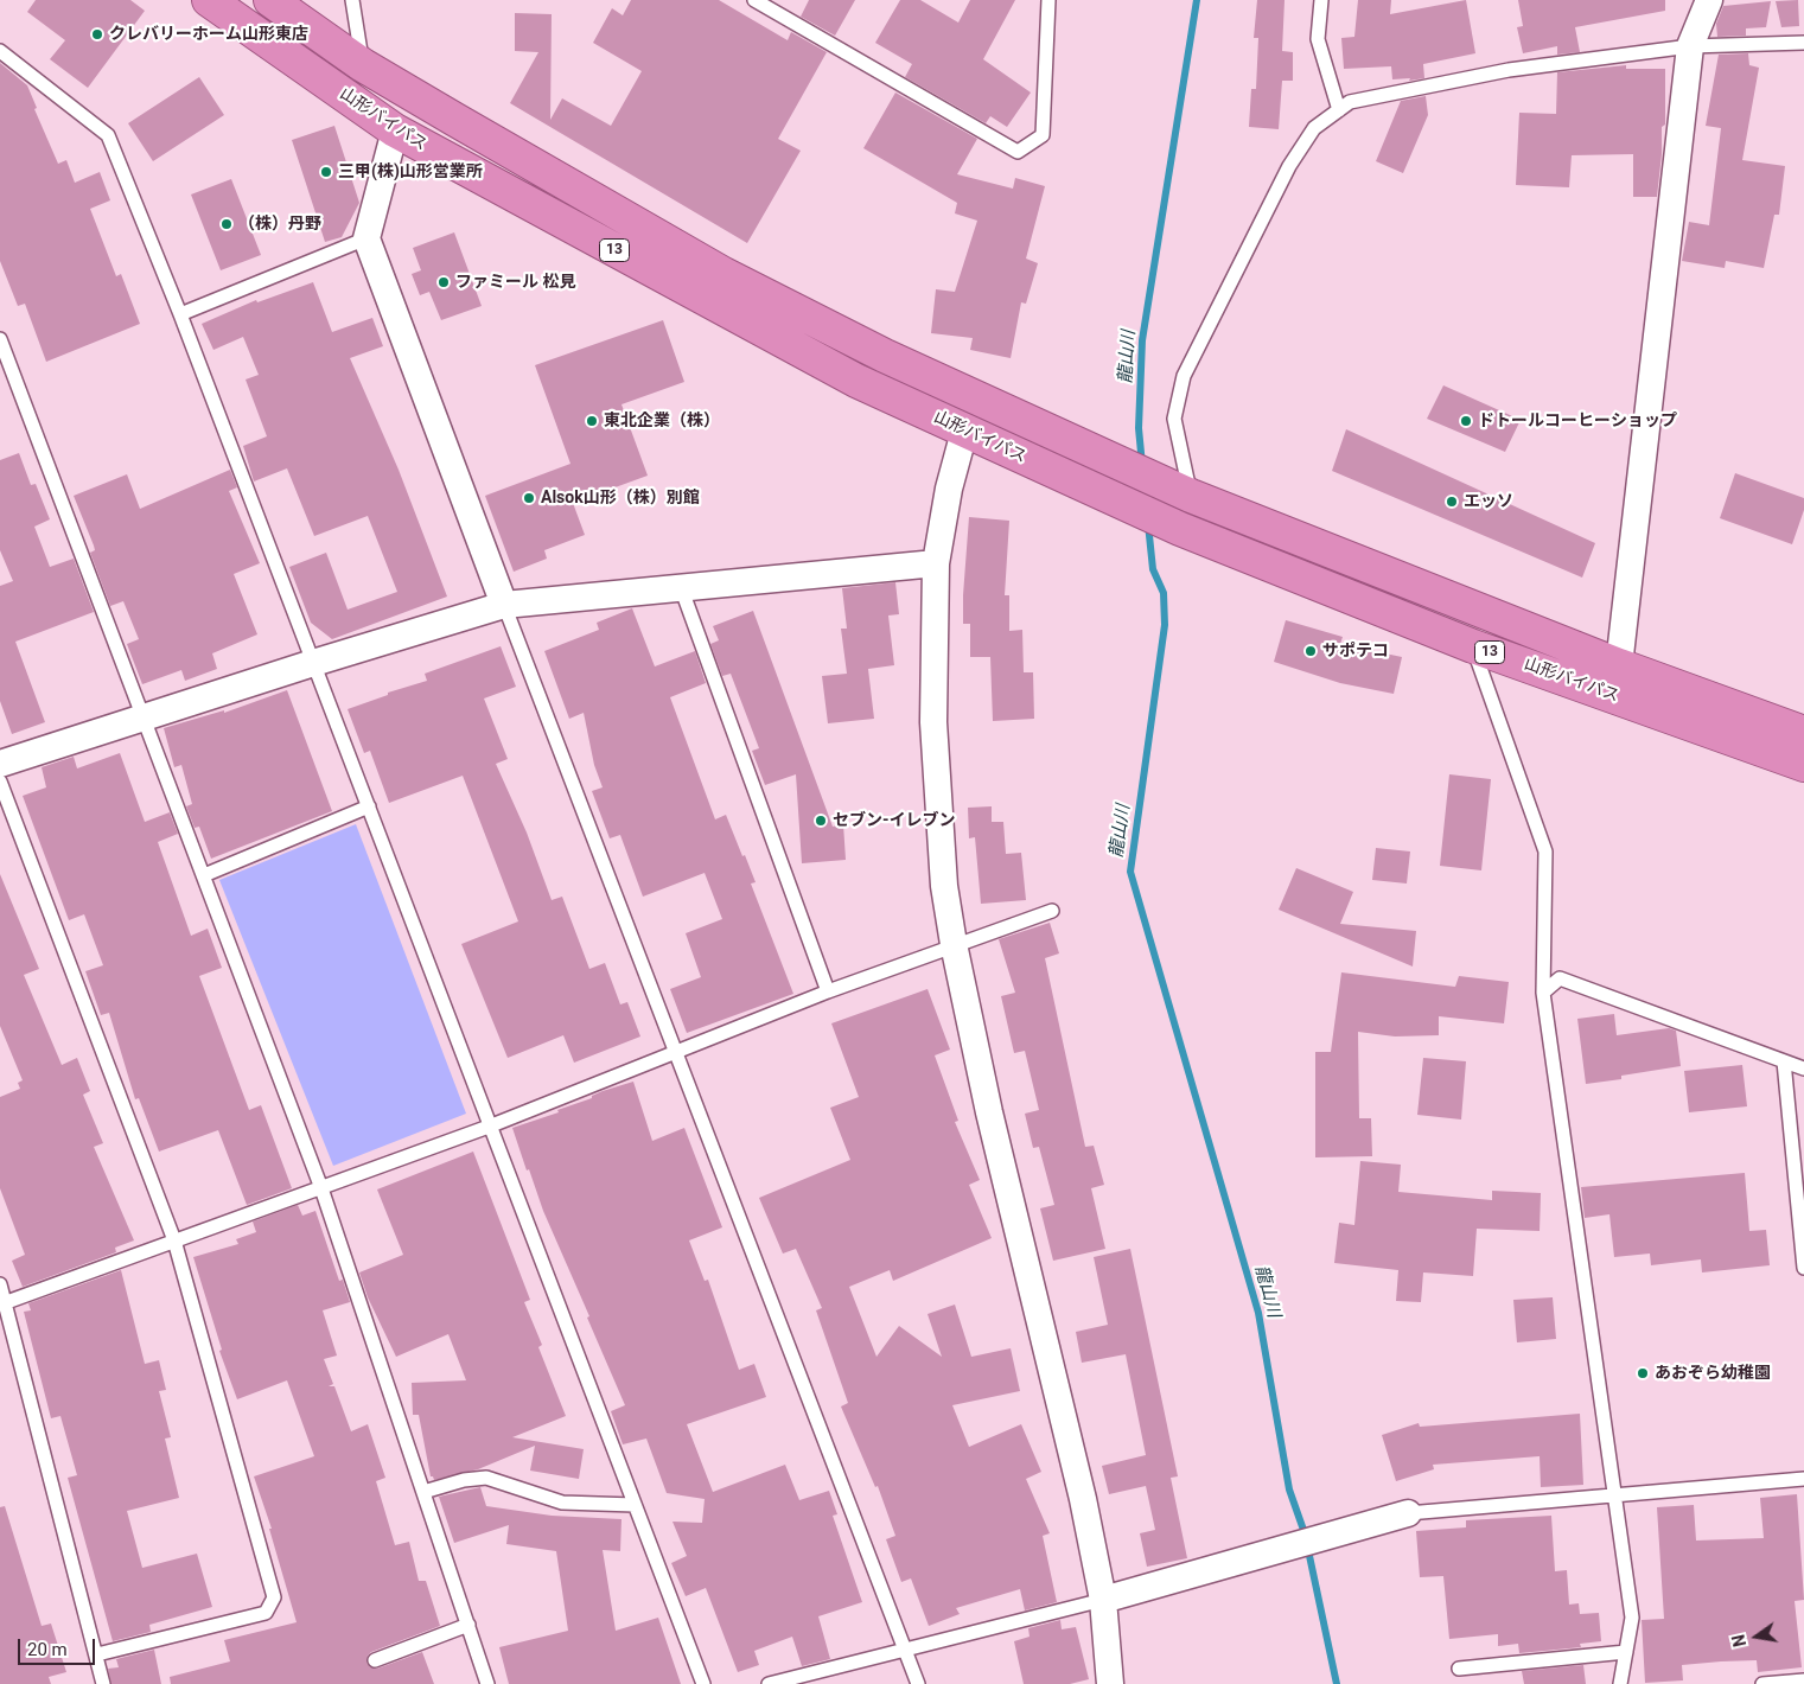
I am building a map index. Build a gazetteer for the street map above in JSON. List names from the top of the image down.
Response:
{
  "streets": {
    "highway": ["山形バイパス", "13"]
  },
  "water": ["龍山川"],
  "places": [
    "クレバリーホーム山形東店",
    "三甲(株)山形営業所",
    "（株）丹野",
    "ファミール 松見",
    "東北企業（株）",
    "ドトールコーヒーショップ",
    "Alsok山形（株）別館",
    "エッソ",
    "サポテコ",
    "セブン-イレブン",
    "あおぞら幼稚園"
  ],
  "scale_bar": "20 m",
  "north": "left"
}
